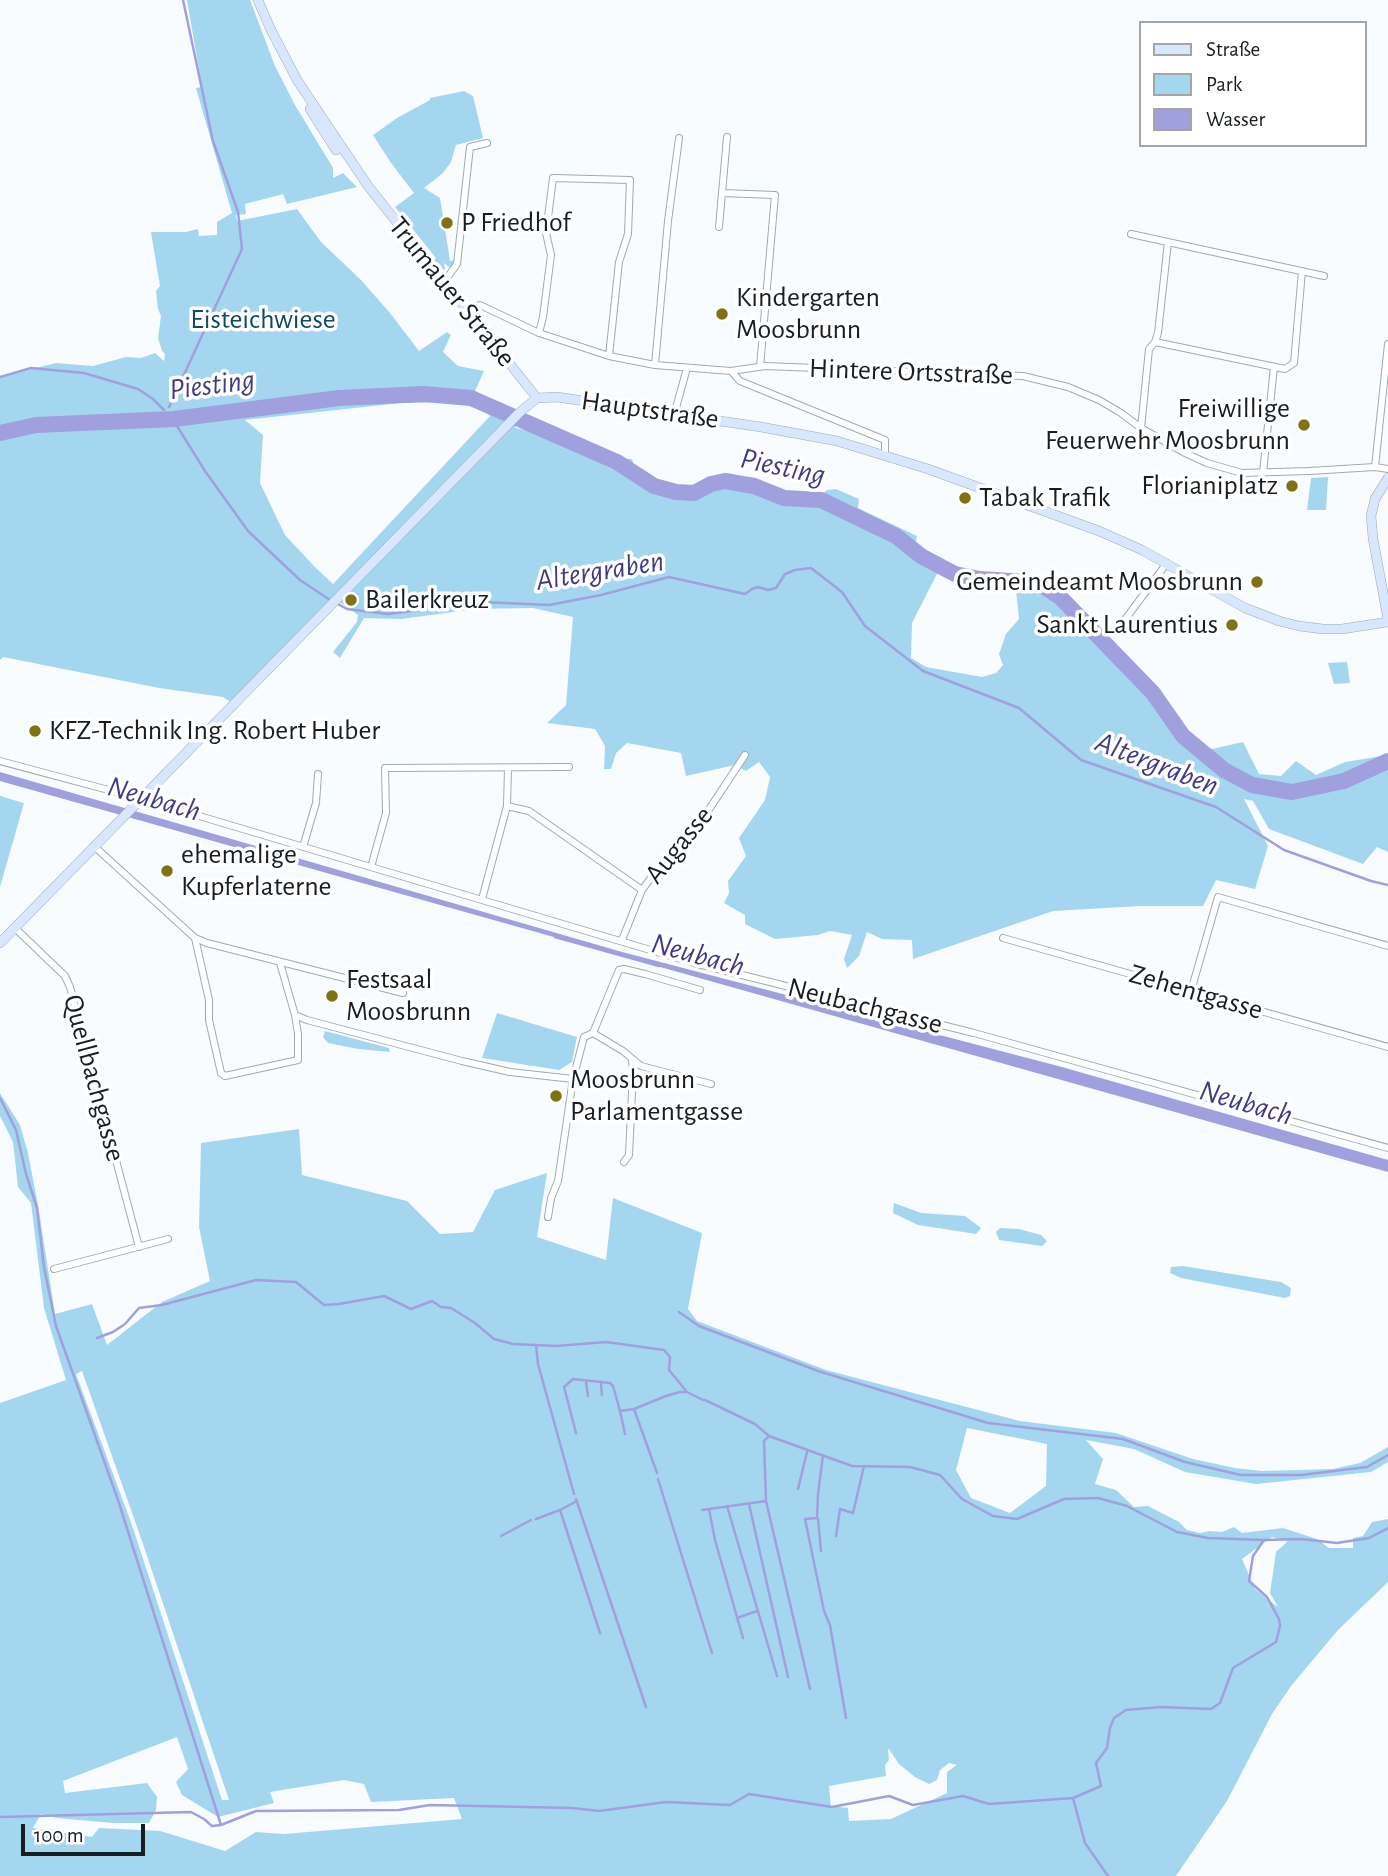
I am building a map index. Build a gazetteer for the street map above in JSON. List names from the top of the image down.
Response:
{
  "streets": {
    "main road": ["Trumauer Straße", "Hauptstraße"],
    "street": [
      "Hintere Ortsstraße",
      "Augasse",
      "Zehentgasse",
      "Neubachgasse",
      "Quellbachgasse"
    ]
  },
  "crossings": [
    ["Trumauer Straße", "Hintere Ortsstraße"],
    ["Trumauer Straße", "Hauptstraße"],
    ["Hintere Ortsstraße", "Hauptstraße"],
    ["Augasse", "Neubachgasse"]
  ],
  "water": ["Piesting", "Altergraben", "Neubach"],
  "parks": ["Eisteichwiese"],
  "places": [
    "P Friedhof",
    "Kindergarten Moosbrunn",
    "Freiwillige Feuerwehr Moosbrunn",
    "Florianiplatz",
    "Tabak Trafik",
    "Gemeindeamt Moosbrunn",
    "Bailerkreuz",
    "Sankt Laurentius",
    "KFZ-Technik Ing. Robert Huber",
    "ehemalige Kupferlaterne",
    "Festsaal Moosbrunn",
    "Moosbrunn Parlamentgasse"
  ],
  "legend": ["Straße", "Park", "Wasser"],
  "scale_bar": "100 m"
}
